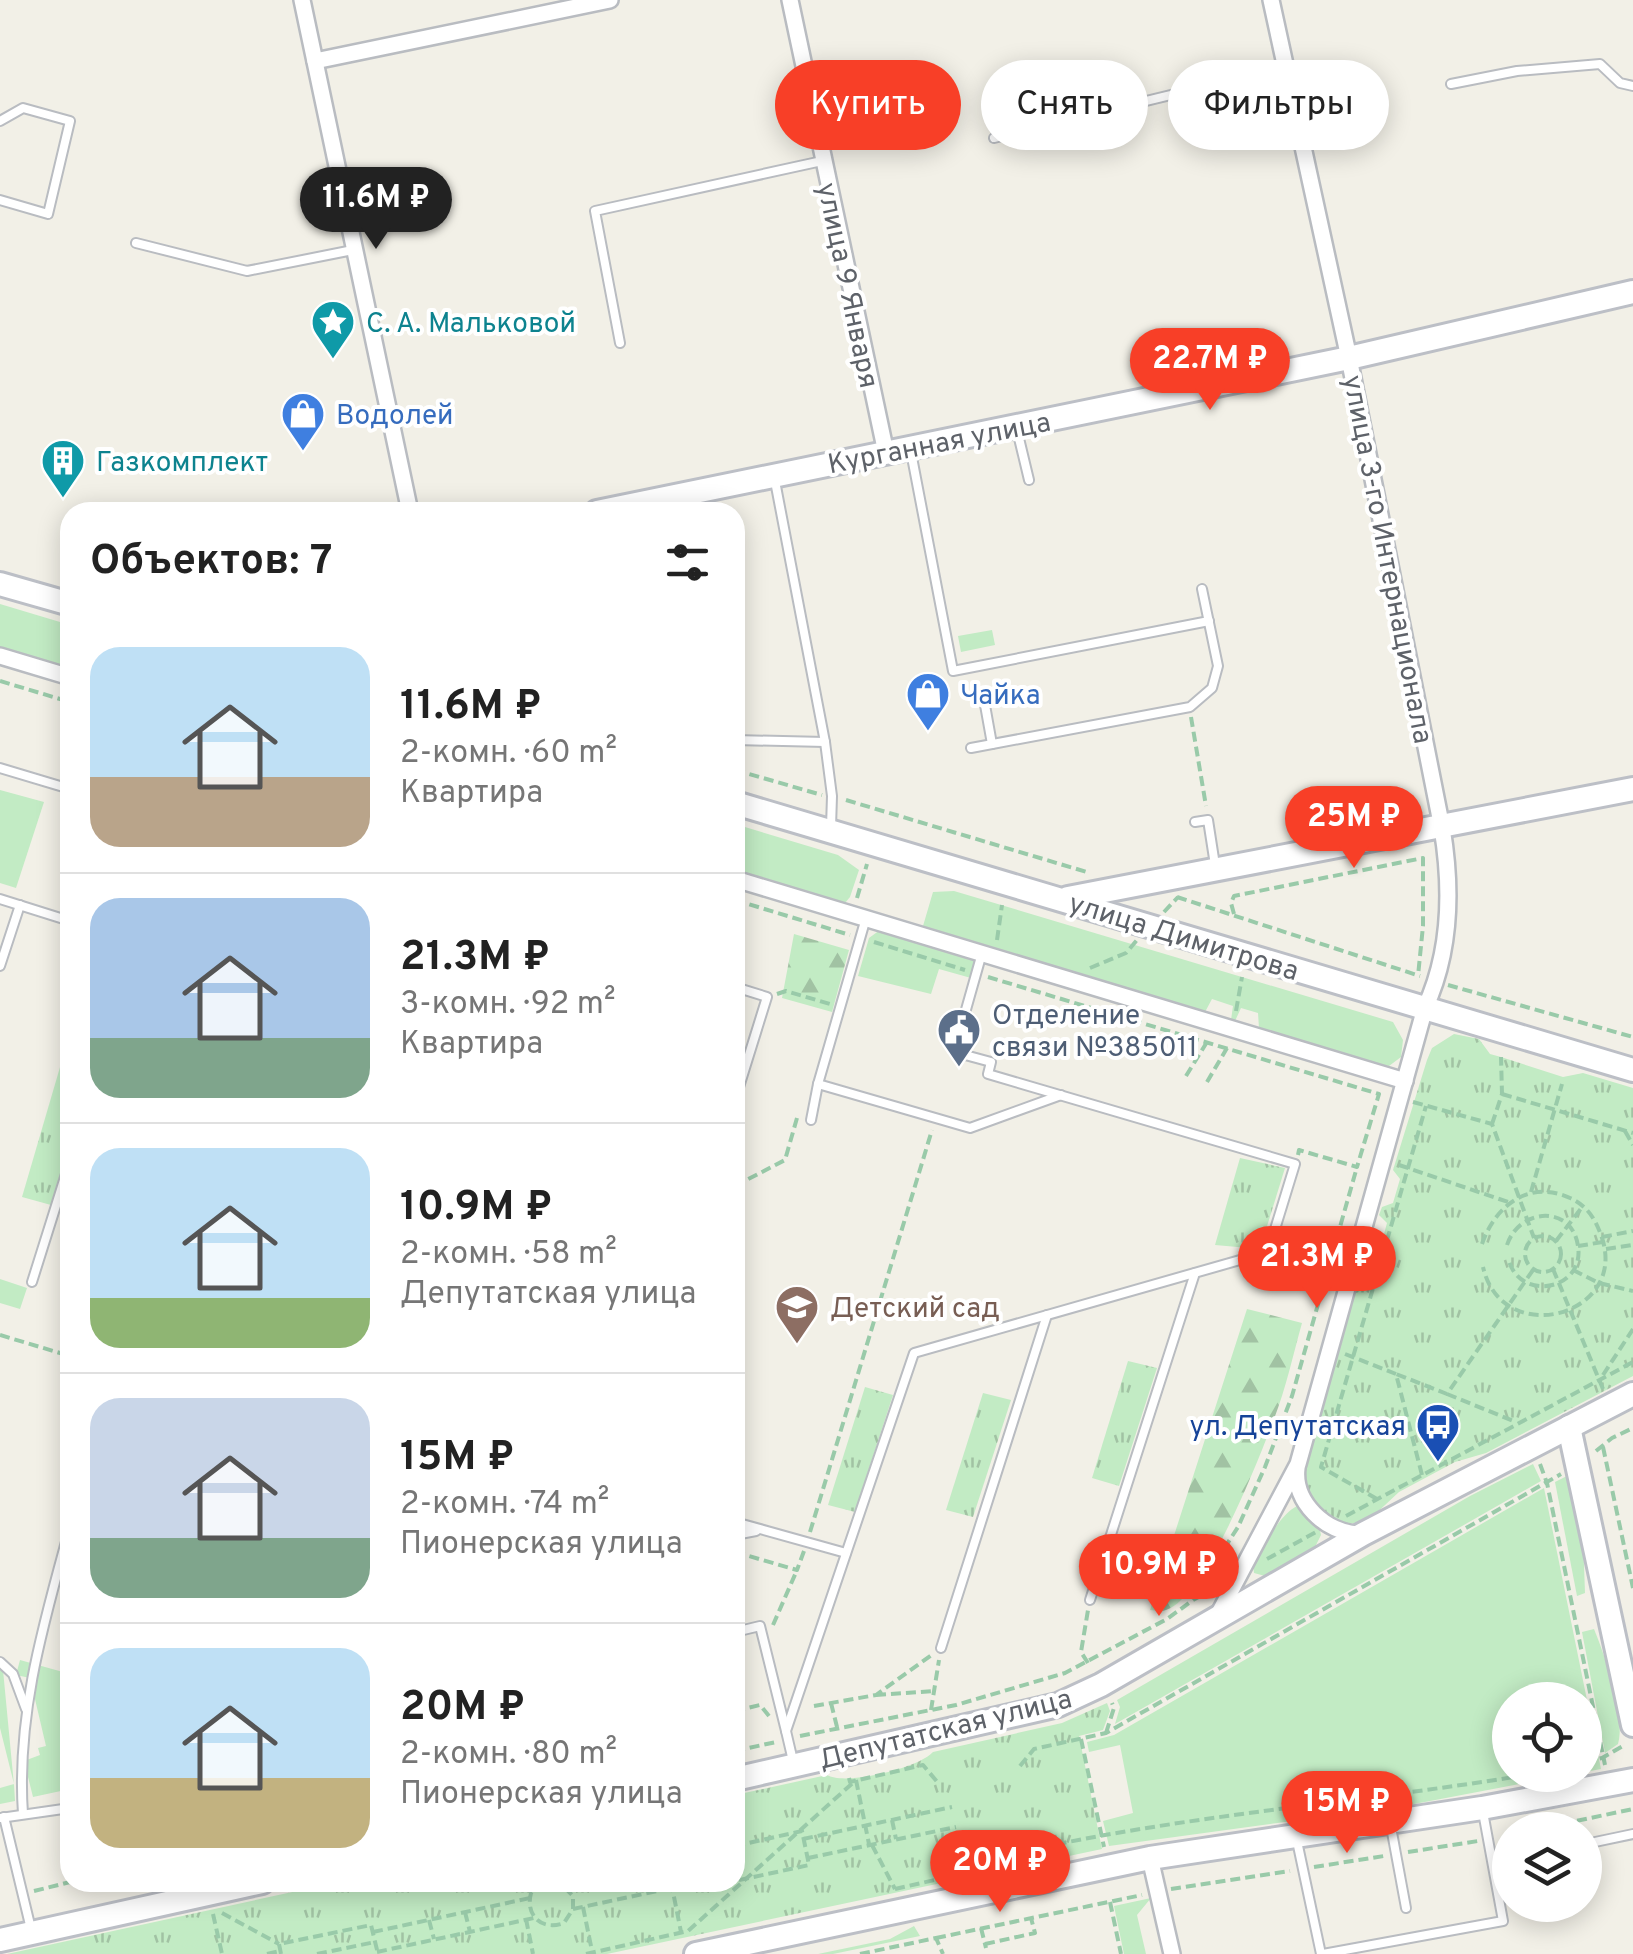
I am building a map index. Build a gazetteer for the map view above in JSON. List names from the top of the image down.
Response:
{
  "streets": {
    "main road": ["Курганная улица", "улица Димитрова", "Депутатская улица"],
    "street": ["улица 9 Января", "улица 3-го Интернационала"]
  },
  "crossings": [
    ["улица 9 Января", "Курганная улица"],
    ["Курганная улица", "улица 3-го Интернационала"],
    ["улица 3-го Интернационала", "улица Димитрова"],
    ["улица 3-го Интернационала", "Депутатская улица"]
  ],
  "places": {
    "place": ["С. А. Мальковой"],
    "shop": ["Водолей", "Чайка"],
    "building": ["Газкомплект"],
    "public building": ["Отделение связи №385011"],
    "school or university": ["Детский сад"],
    "bus stop": ["ул. Депутатская"]
  },
  "page": {
    "chip": ["Купить", "Снять", "Фильтры"],
    "price": [
      "11.6M ₽",
      "22.7M ₽",
      "25M ₽",
      "21.3M ₽",
      "10.9M ₽",
      "15M ₽",
      "20M ₽"
    ],
    "heading": "Объектов: 7",
    "list": [
      {
        "name": "11.6M ₽",
        "note": "2-комн. · 60 m² · Квартира"
      },
      {
        "name": "21.3M ₽",
        "note": "3-комн. · 92 m² · Квартира"
      },
      {
        "name": "10.9M ₽",
        "note": "2-комн. · 58 m² · Депутатская улица"
      },
      {
        "name": "15M ₽",
        "note": "2-комн. · 74 m² · Пионерская улица"
      },
      {
        "name": "20M ₽",
        "note": "2-комн. · 80 m² · Пионерская улица"
      }
    ]
  }
}
